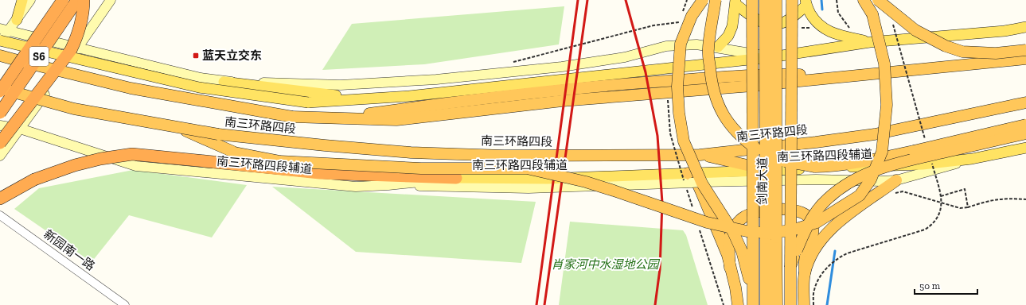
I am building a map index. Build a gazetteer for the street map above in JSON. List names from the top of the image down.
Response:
{
  "streets": {
    "highway": ["S6", "南三环路四段", "剑南大道"],
    "main road": ["南三环路四段辅道"],
    "street": ["新园南一路"]
  },
  "crossings": [
    ["S6", "南三环路四段"],
    ["S6", "南三环路四段辅道"]
  ],
  "parks": ["肖家河中水湿地公园"],
  "places": {
    "transit": ["蓝天立交东"]
  },
  "scale_bar": "50 m"
}
